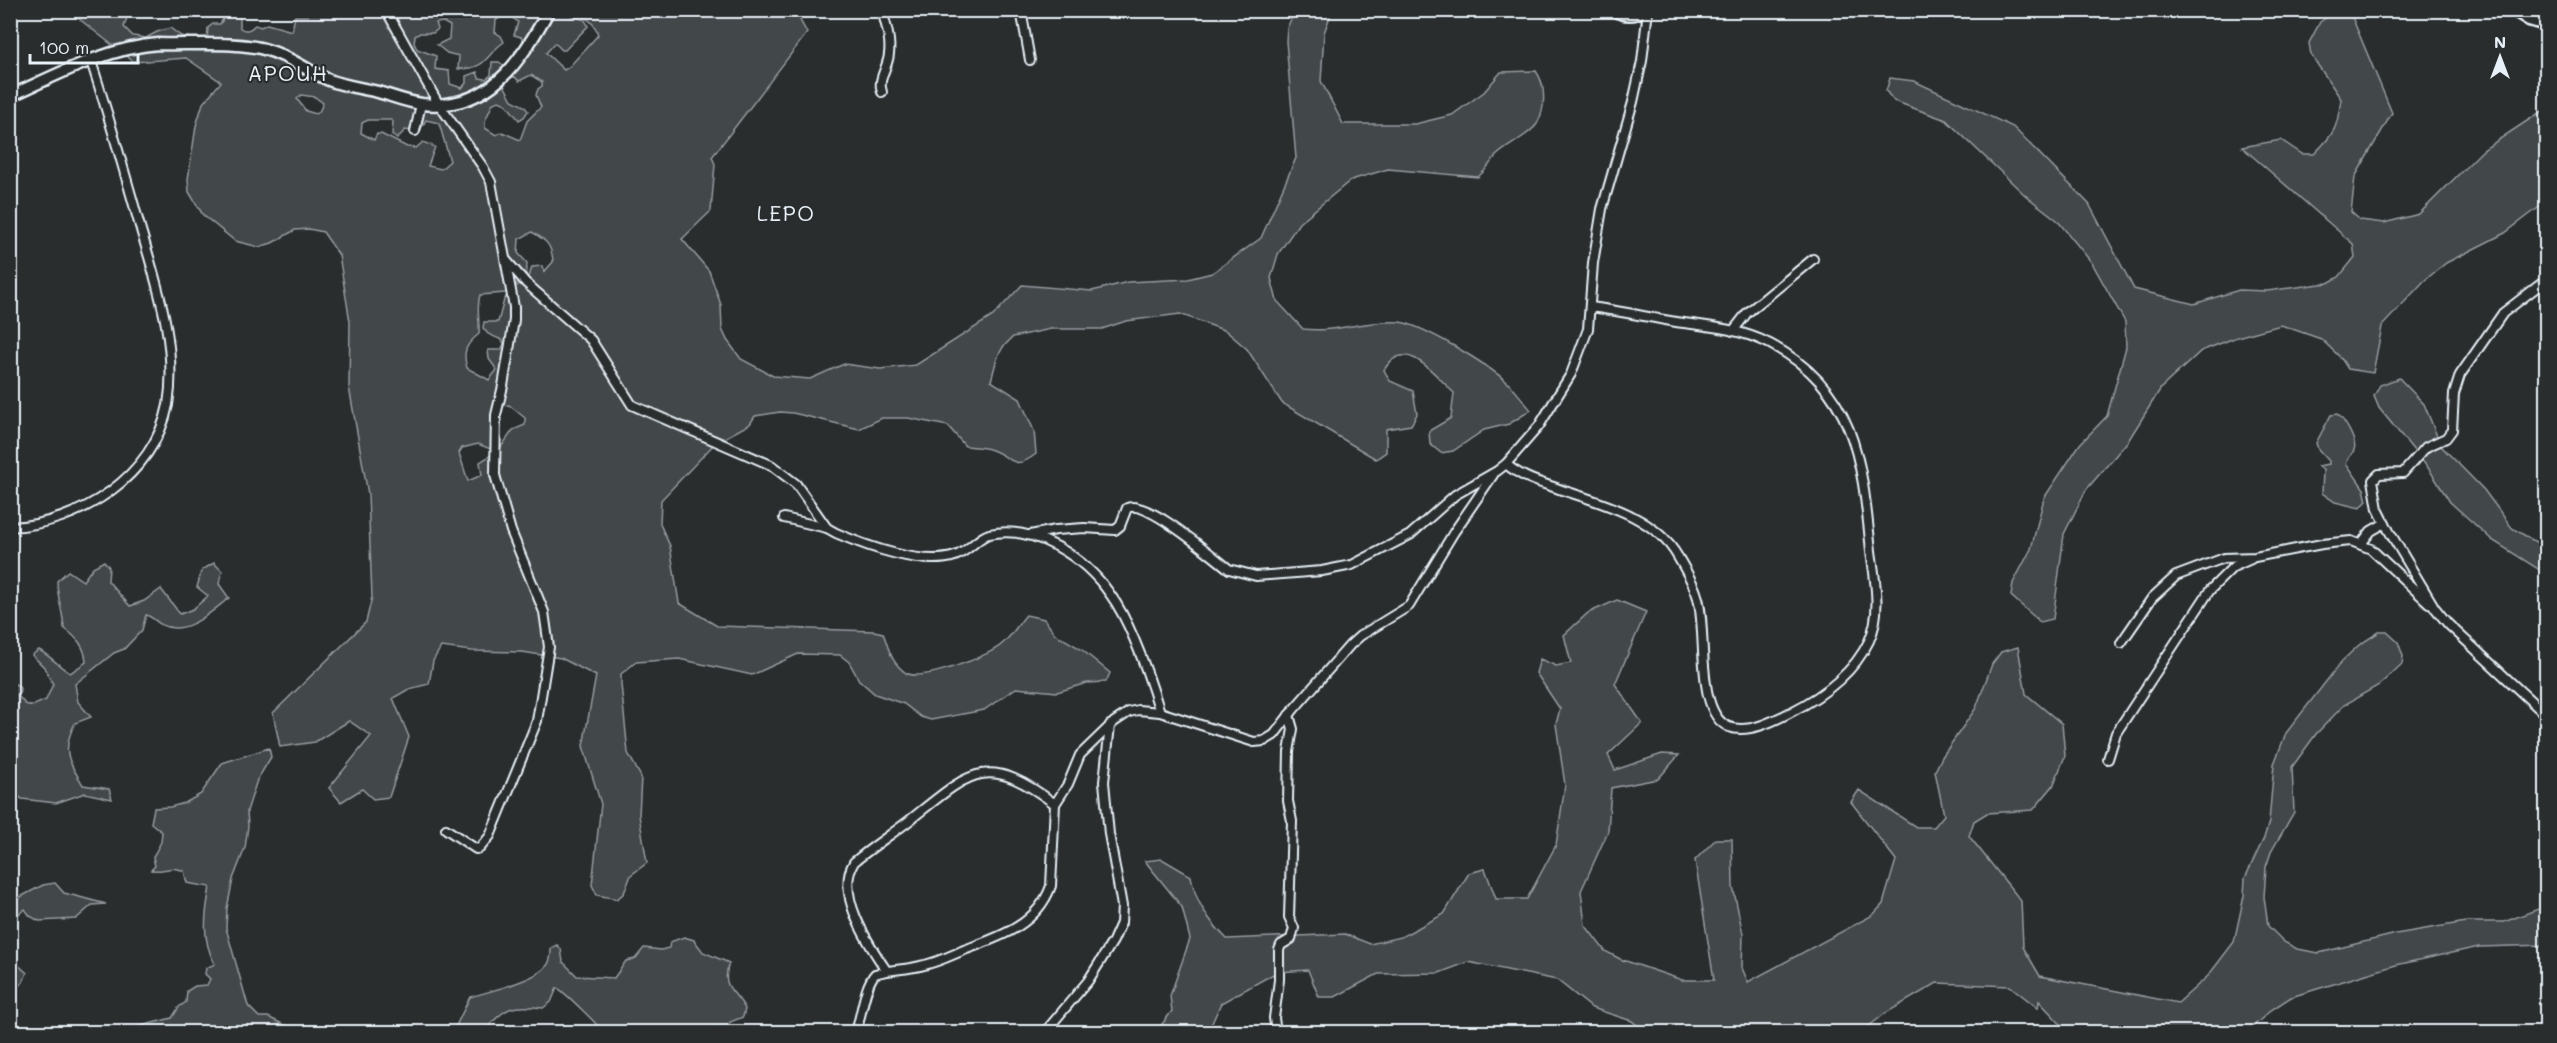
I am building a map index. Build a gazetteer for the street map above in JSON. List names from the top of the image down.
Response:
{
  "districts": ["APOUH", "LEPO"],
  "scale_bar": "100 m",
  "north": "top"
}
